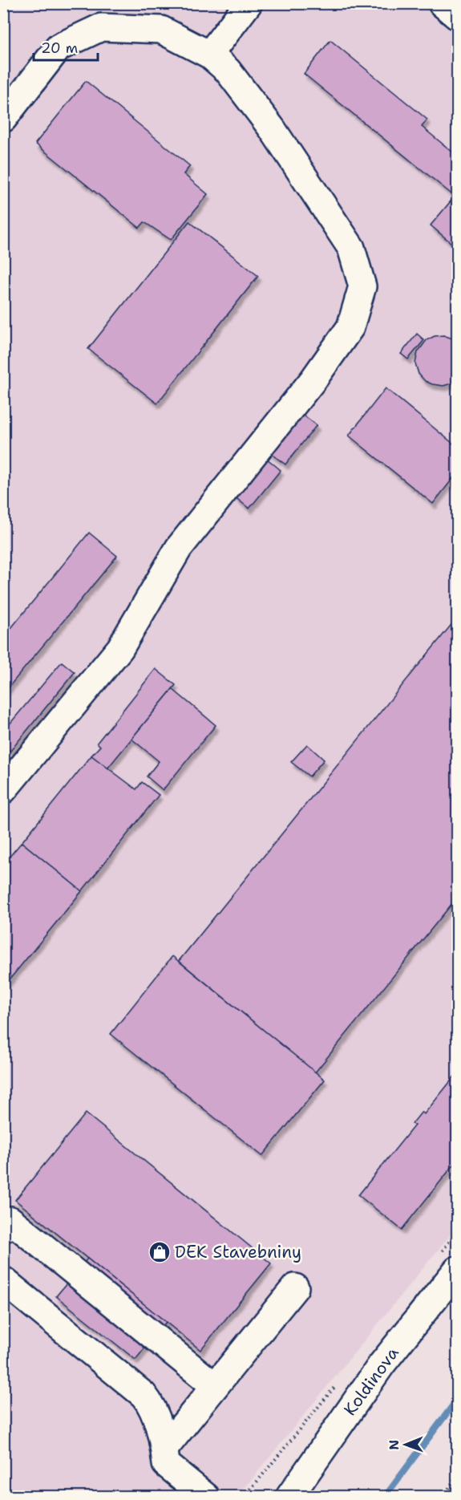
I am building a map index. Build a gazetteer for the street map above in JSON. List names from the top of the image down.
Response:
{
  "streets": {
    "street": ["Koldinova"]
  },
  "places": {
    "shop": ["DEK Stavebniny"]
  },
  "scale_bar": "20 m",
  "north": "left"
}
